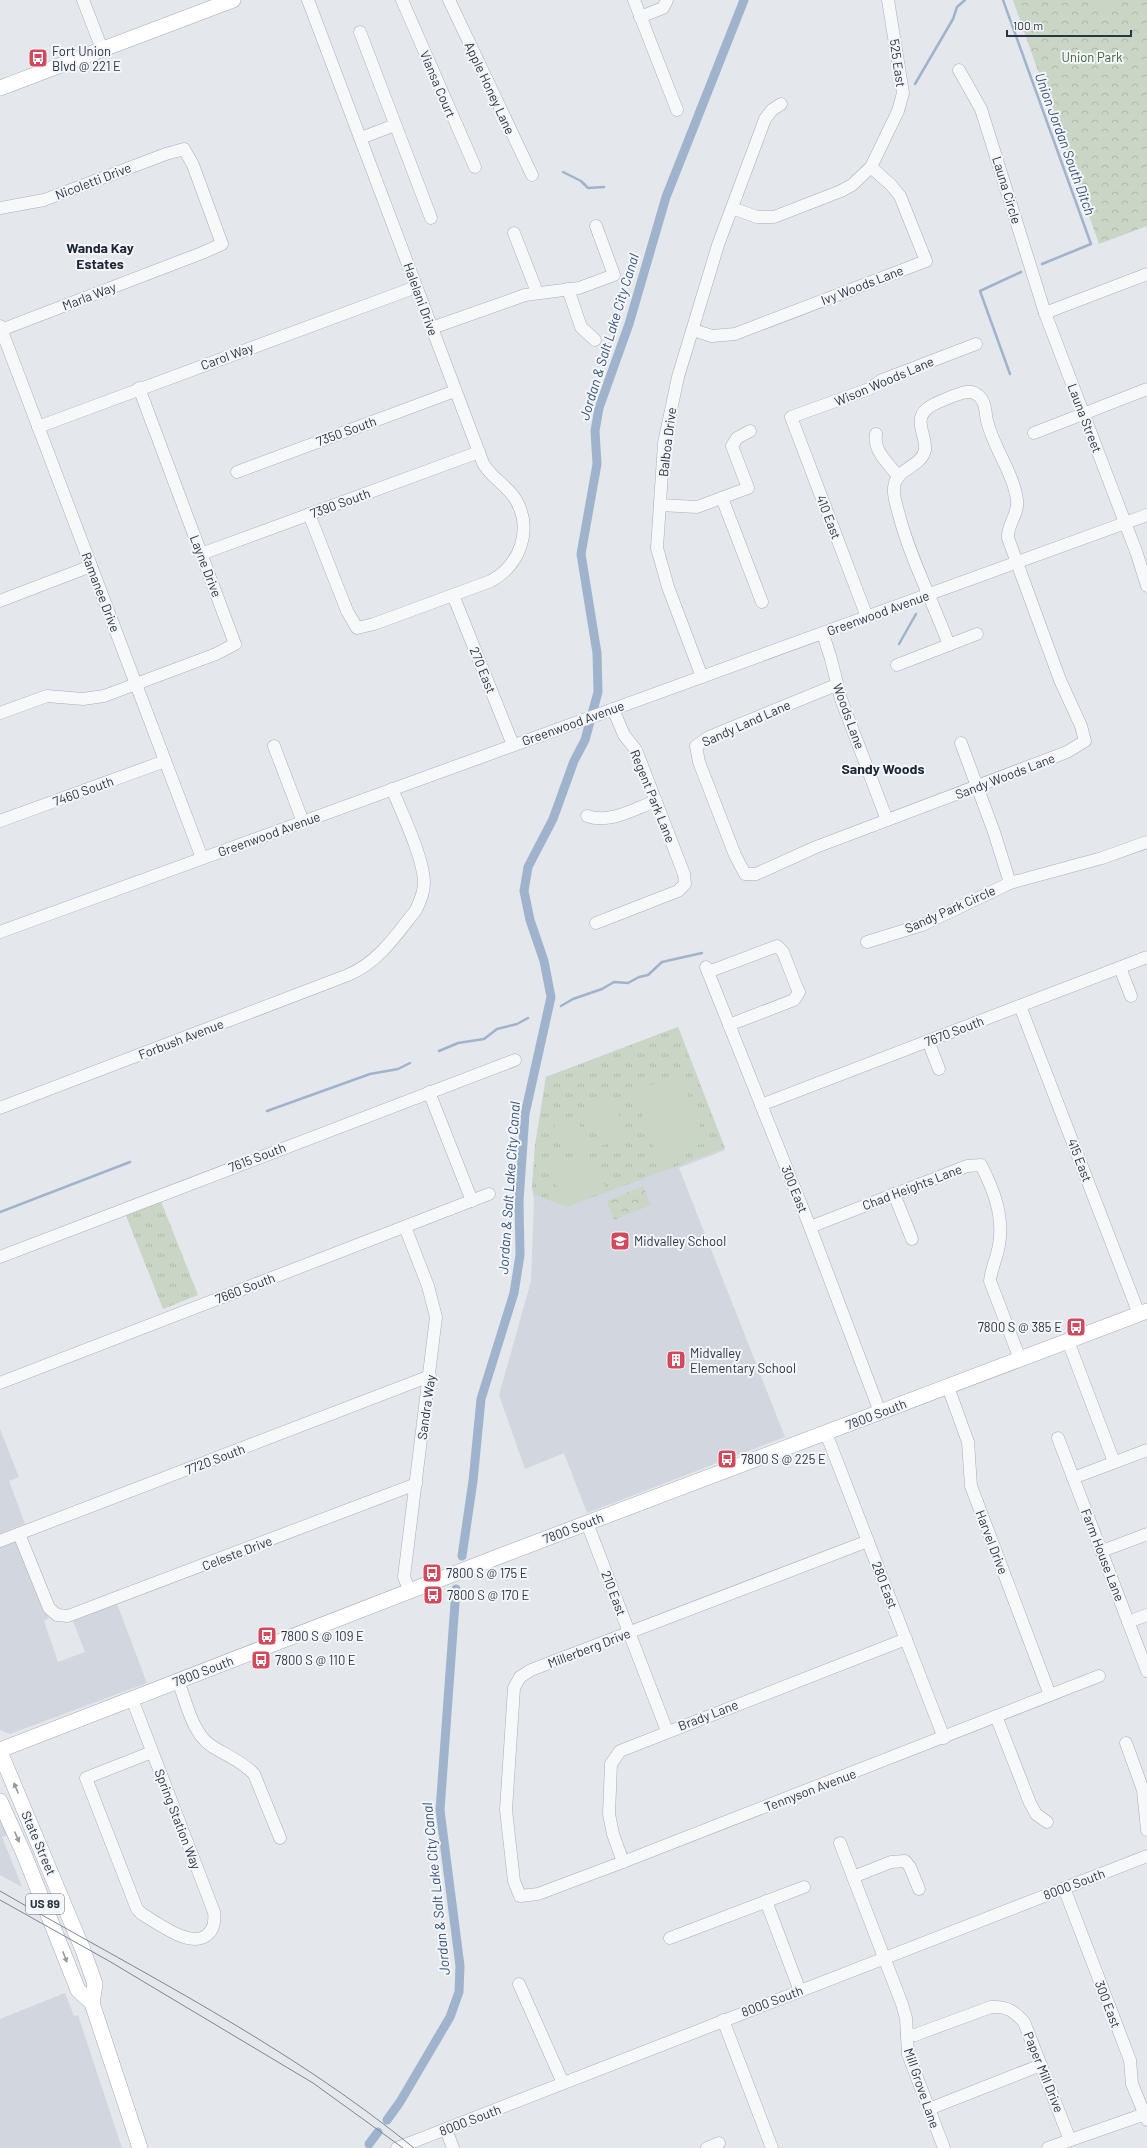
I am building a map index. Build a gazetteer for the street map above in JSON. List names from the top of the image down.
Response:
{
  "streets": {
    "main road": ["7800 South", "State Street", "US 89"],
    "street": [
      "525 East",
      "Viansa Court",
      "Apple Honey Lane",
      "Nicoletti Drive",
      "Launa Circle",
      "Ivy Woods Lane",
      "Marla Way",
      "Halelani Drive",
      "Carol Way",
      "Wison Woods Lane",
      "Launa Street",
      "7350 South",
      "Balboa Drive",
      "7390 South",
      "410 East",
      "Layne Drive",
      "Ramanee Drive",
      "Greenwood Avenue",
      "270 East",
      "Woods Lane",
      "Sandy Land Lane",
      "Sandy Woods Lane",
      "7460 South",
      "Regent Park Lane",
      "Sandy Park Circle",
      "7670 South",
      "Forbush Avenue",
      "7615 South",
      "415 East",
      "Chad Heights Lane",
      "300 East",
      "7660 South",
      "Sandra Way",
      "7720 South",
      "Harvel Drive",
      "Celeste Drive",
      "Farm House Lane",
      "280 East",
      "210 East",
      "Millerberg Drive",
      "Brady Lane",
      "Tennyson Avenue",
      "Spring Station Way",
      "8000 South",
      "Paper Mill Drive",
      "Mill Grove Lane"
    ]
  },
  "crossings": [
    ["525 East", "Ivy Woods Lane"],
    ["Nicoletti Drive", "Marla Way"],
    ["Launa Circle", "Launa Street"],
    ["Ivy Woods Lane", "Balboa Drive"],
    ["Marla Way", "Ramanee Drive"],
    ["Halelani Drive", "Carol Way"],
    ["Halelani Drive", "7350 South"],
    ["Halelani Drive", "7390 South"],
    ["Halelani Drive", "270 East"],
    ["Carol Way", "Layne Drive"],
    ["Carol Way", "Ramanee Drive"],
    ["Wison Woods Lane", "410 East"],
    ["Launa Street", "Greenwood Avenue"],
    ["Balboa Drive", "Greenwood Avenue"],
    ["7390 South", "Layne Drive"],
    ["410 East", "Greenwood Avenue"],
    ["Layne Drive", "Ramanee Drive"],
    ["Ramanee Drive", "Greenwood Avenue"],
    ["Ramanee Drive", "7460 South"],
    ["Greenwood Avenue", "270 East"],
    ["Greenwood Avenue", "Woods Lane"],
    ["Greenwood Avenue", "Sandy Woods Lane"],
    ["Greenwood Avenue", "Regent Park Lane"],
    ["Greenwood Avenue", "Forbush Avenue"],
    ["Woods Lane", "Sandy Land Lane"],
    ["Woods Lane", "Sandy Woods Lane"],
    ["Sandy Land Lane", "Sandy Woods Lane"],
    ["7670 South", "415 East"],
    ["7670 South", "300 East"],
    ["415 East", "7800 South"],
    ["Chad Heights Lane", "300 East"],
    ["Chad Heights Lane", "7800 South"],
    ["300 East", "7800 South"],
    ["300 East", "8000 South"],
    ["7660 South", "Sandra Way"],
    ["Sandra Way", "7800 South"],
    ["Sandra Way", "7720 South"],
    ["Sandra Way", "Celeste Drive"],
    ["7800 South", "Harvel Drive"],
    ["7800 South", "280 East"],
    ["7800 South", "210 East"],
    ["7800 South", "Spring Station Way"],
    ["7800 South", "State Street"],
    ["7720 South", "Celeste Drive"],
    ["Harvel Drive", "Tennyson Avenue"],
    ["280 East", "Millerberg Drive"],
    ["280 East", "Brady Lane"],
    ["280 East", "Tennyson Avenue"],
    ["210 East", "Millerberg Drive"],
    ["210 East", "Brady Lane"],
    ["Millerberg Drive", "Tennyson Avenue"],
    ["Brady Lane", "Tennyson Avenue"],
    ["8000 South", "Mill Grove Lane"],
    ["Paper Mill Drive", "Mill Grove Lane"]
  ],
  "districts": ["Wanda Kay Estates", "Sandy Woods"],
  "water": ["Union Jordan South Ditch", "Jordan & Salt Lake City Canal"],
  "parks": ["Union Park"],
  "places": {
    "bus stop": [
      "Fort Union Blvd @ 221 E",
      "7800 S @ 385 E",
      "7800 S @ 225 E",
      "7800 S @ 175 E",
      "7800 S @ 170 E",
      "7800 S @ 109 E",
      "7800 S @ 110 E"
    ],
    "school or university": ["Midvalley School"],
    "building": ["Midvalley Elementary School"]
  },
  "scale_bar": "100 m"
}
